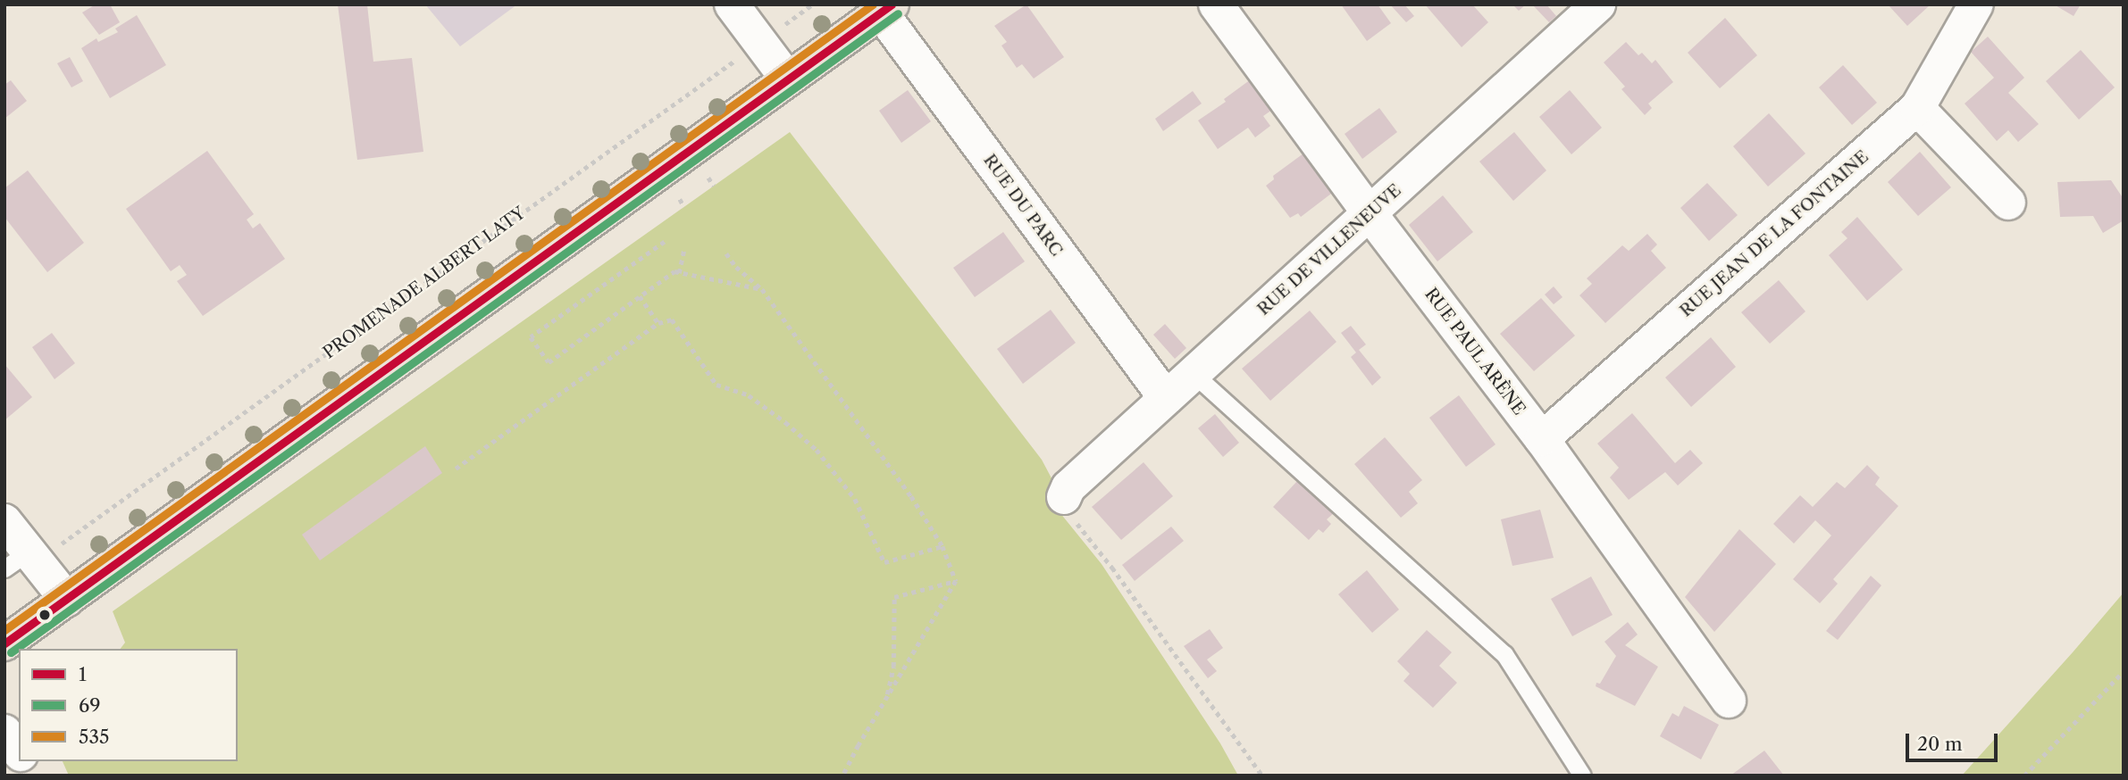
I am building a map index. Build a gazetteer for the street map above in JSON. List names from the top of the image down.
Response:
{
  "streets": {
    "street": [
      "RUE DU PARC",
      "RUE JEAN DE LA FONTAINE",
      "RUE DE VILLENEUVE",
      "RUE PAUL ARÈNE"
    ],
    "path": ["PROMENADE ALBERT LATY"]
  },
  "crossings": [
    ["RUE DU PARC", "RUE DE VILLENEUVE"],
    ["RUE JEAN DE LA FONTAINE", "RUE PAUL ARÈNE"],
    ["RUE DE VILLENEUVE", "RUE PAUL ARÈNE"]
  ],
  "lines": ["transit line 1", "transit line 535", "transit line 69"],
  "legend": ["1", "69", "535"],
  "scale_bar": "20 m"
}
